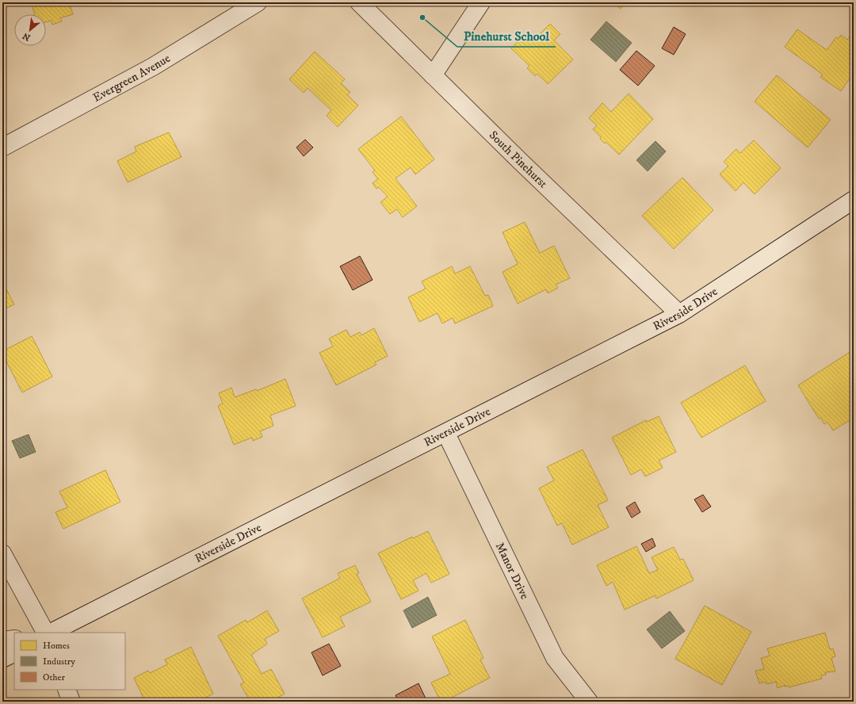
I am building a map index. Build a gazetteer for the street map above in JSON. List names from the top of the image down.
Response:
{
  "streets": {
    "street": [
      "Evergreen Avenue",
      "South Pinehurst",
      "Riverside Drive",
      "Manor Drive"
    ]
  },
  "crossings": [
    ["South Pinehurst", "Riverside Drive"],
    ["Riverside Drive", "Manor Drive"]
  ],
  "places": ["Pinehurst School"],
  "legend": ["Homes", "Industry", "Other"],
  "north": "bottom left"
}
